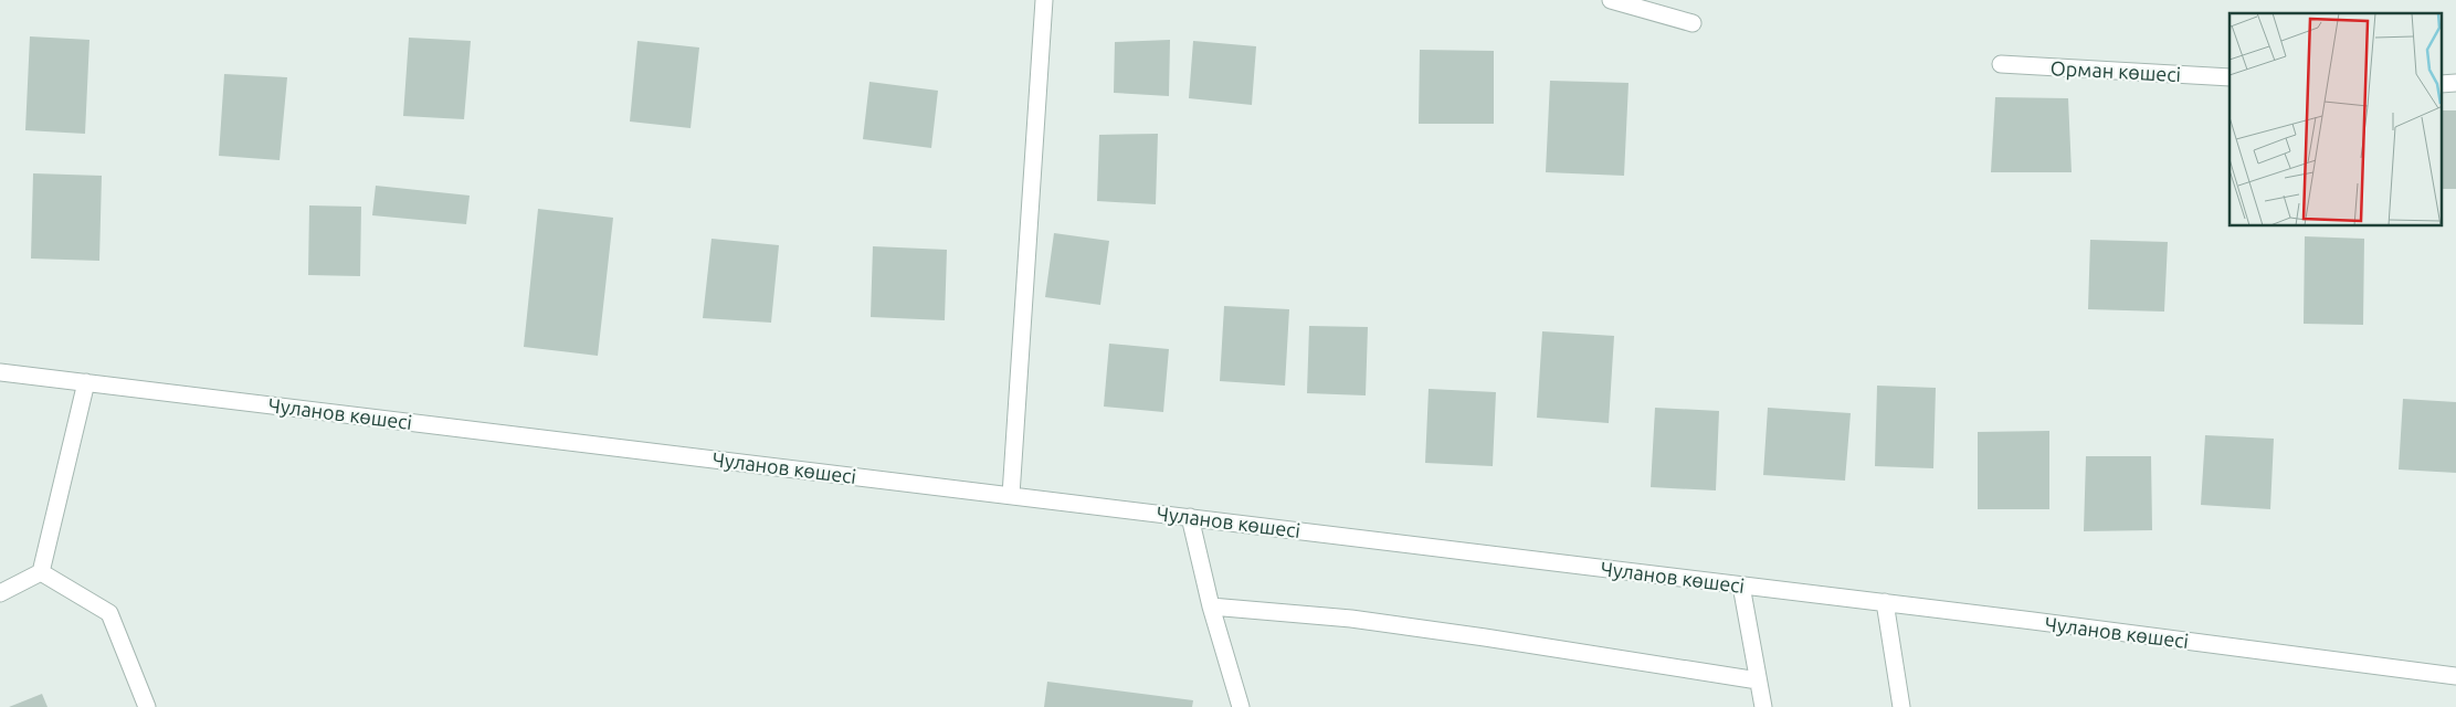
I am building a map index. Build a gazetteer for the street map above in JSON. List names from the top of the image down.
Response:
{
  "streets": {
    "street": ["Орман көшесі", "Чуланов көшесі"]
  }
}
